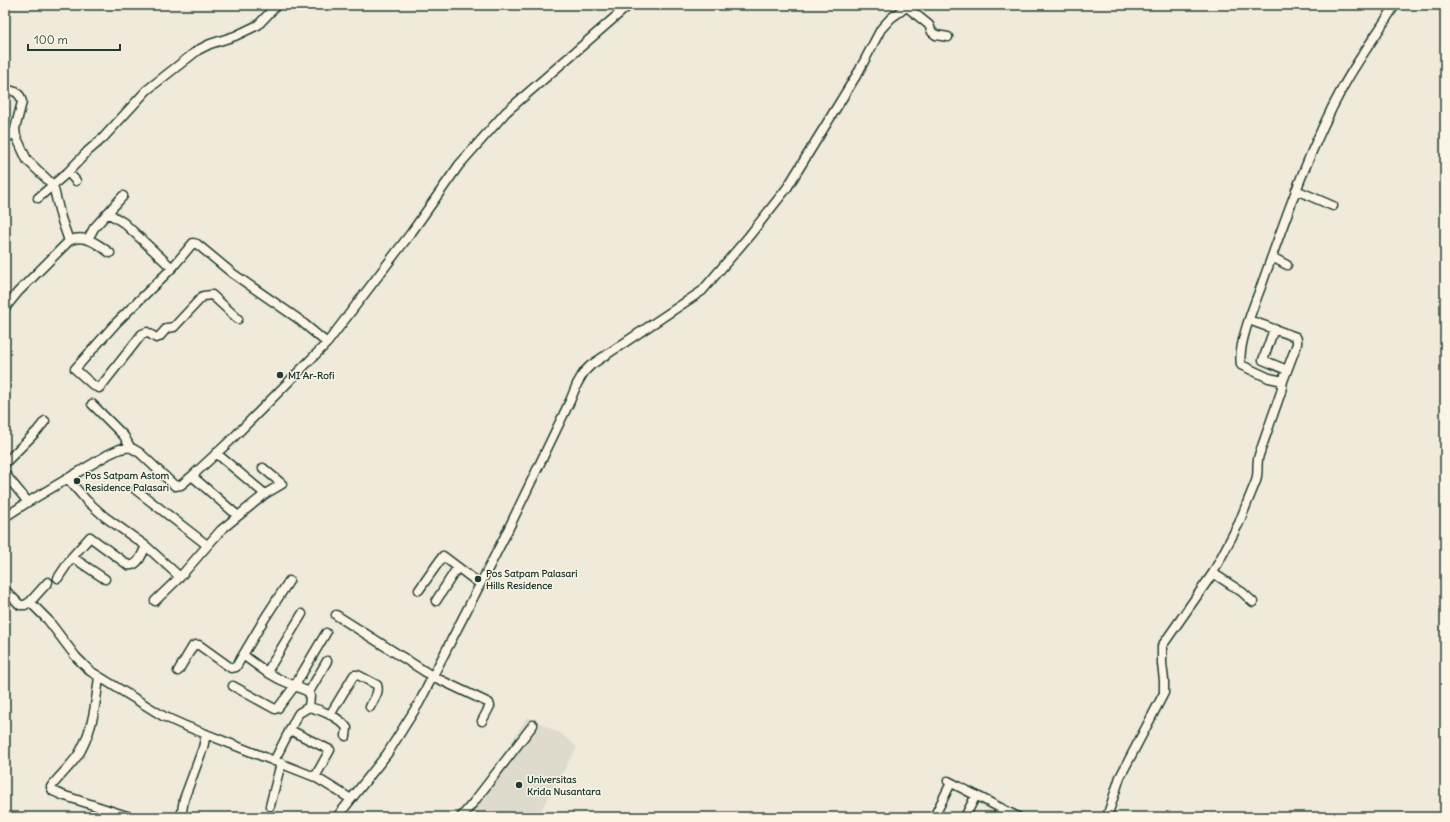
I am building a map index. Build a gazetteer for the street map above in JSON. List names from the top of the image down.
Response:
{
  "places": [
    "MI Ar-Rofi",
    "Pos Satpam Astom Residence Palasari",
    "Pos Satpam Palasari Hills Residence",
    "Universitas Krida Nusantara"
  ],
  "scale_bar": "100 m"
}
